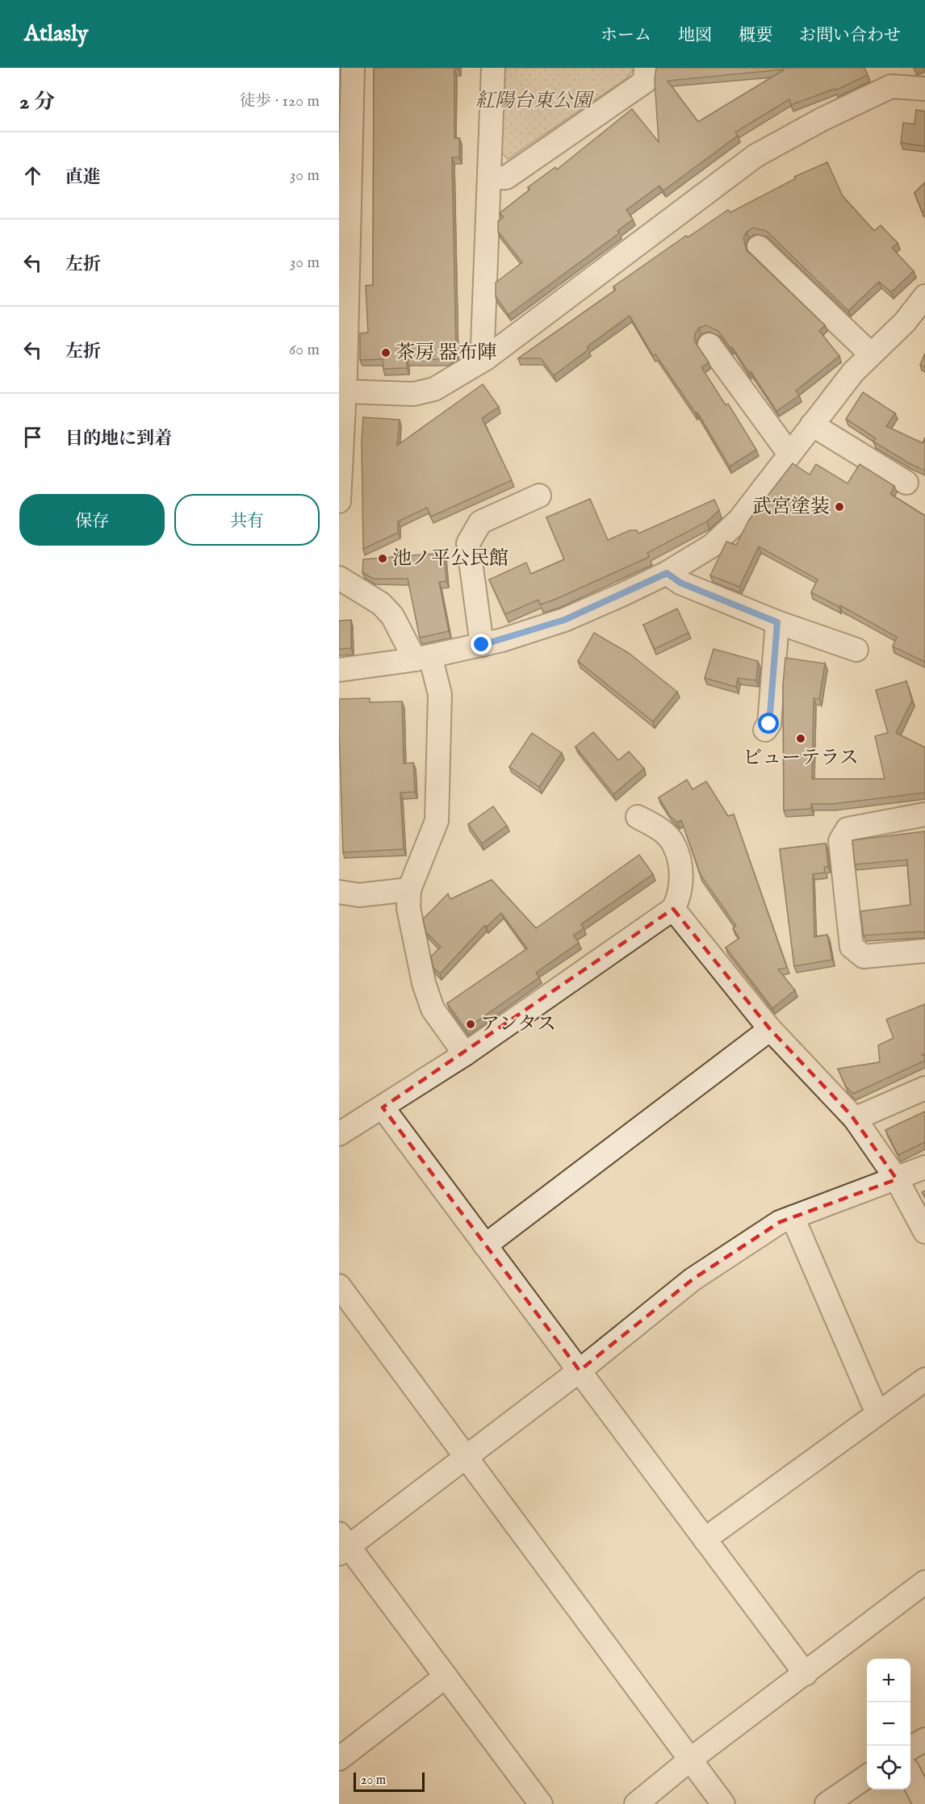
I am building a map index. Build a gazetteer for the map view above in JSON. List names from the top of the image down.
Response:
{
  "parks": ["紅陽台東公園"],
  "places": [
    "茶房 器布陣",
    "武宮塗装",
    "池ノ平公民館",
    "ビューテラス",
    "アンタス"
  ],
  "scale_bar": "20 m",
  "page": {
    "header": "Atlasly",
    "nav": [
      "ホーム",
      "地図",
      "概要",
      "お問い合わせ"
    ],
    "heading": ["2 分", "徒歩 · 120 m"],
    "list": [
      ["直進", "30 m"],
      ["左折", "30 m"],
      ["左折", "60 m"],
      "目的地に到着"
    ],
    "buttons": ["保存", "共有"],
    "map_buttons": ["+", "−"],
    "scale": "20 m"
  }
}
